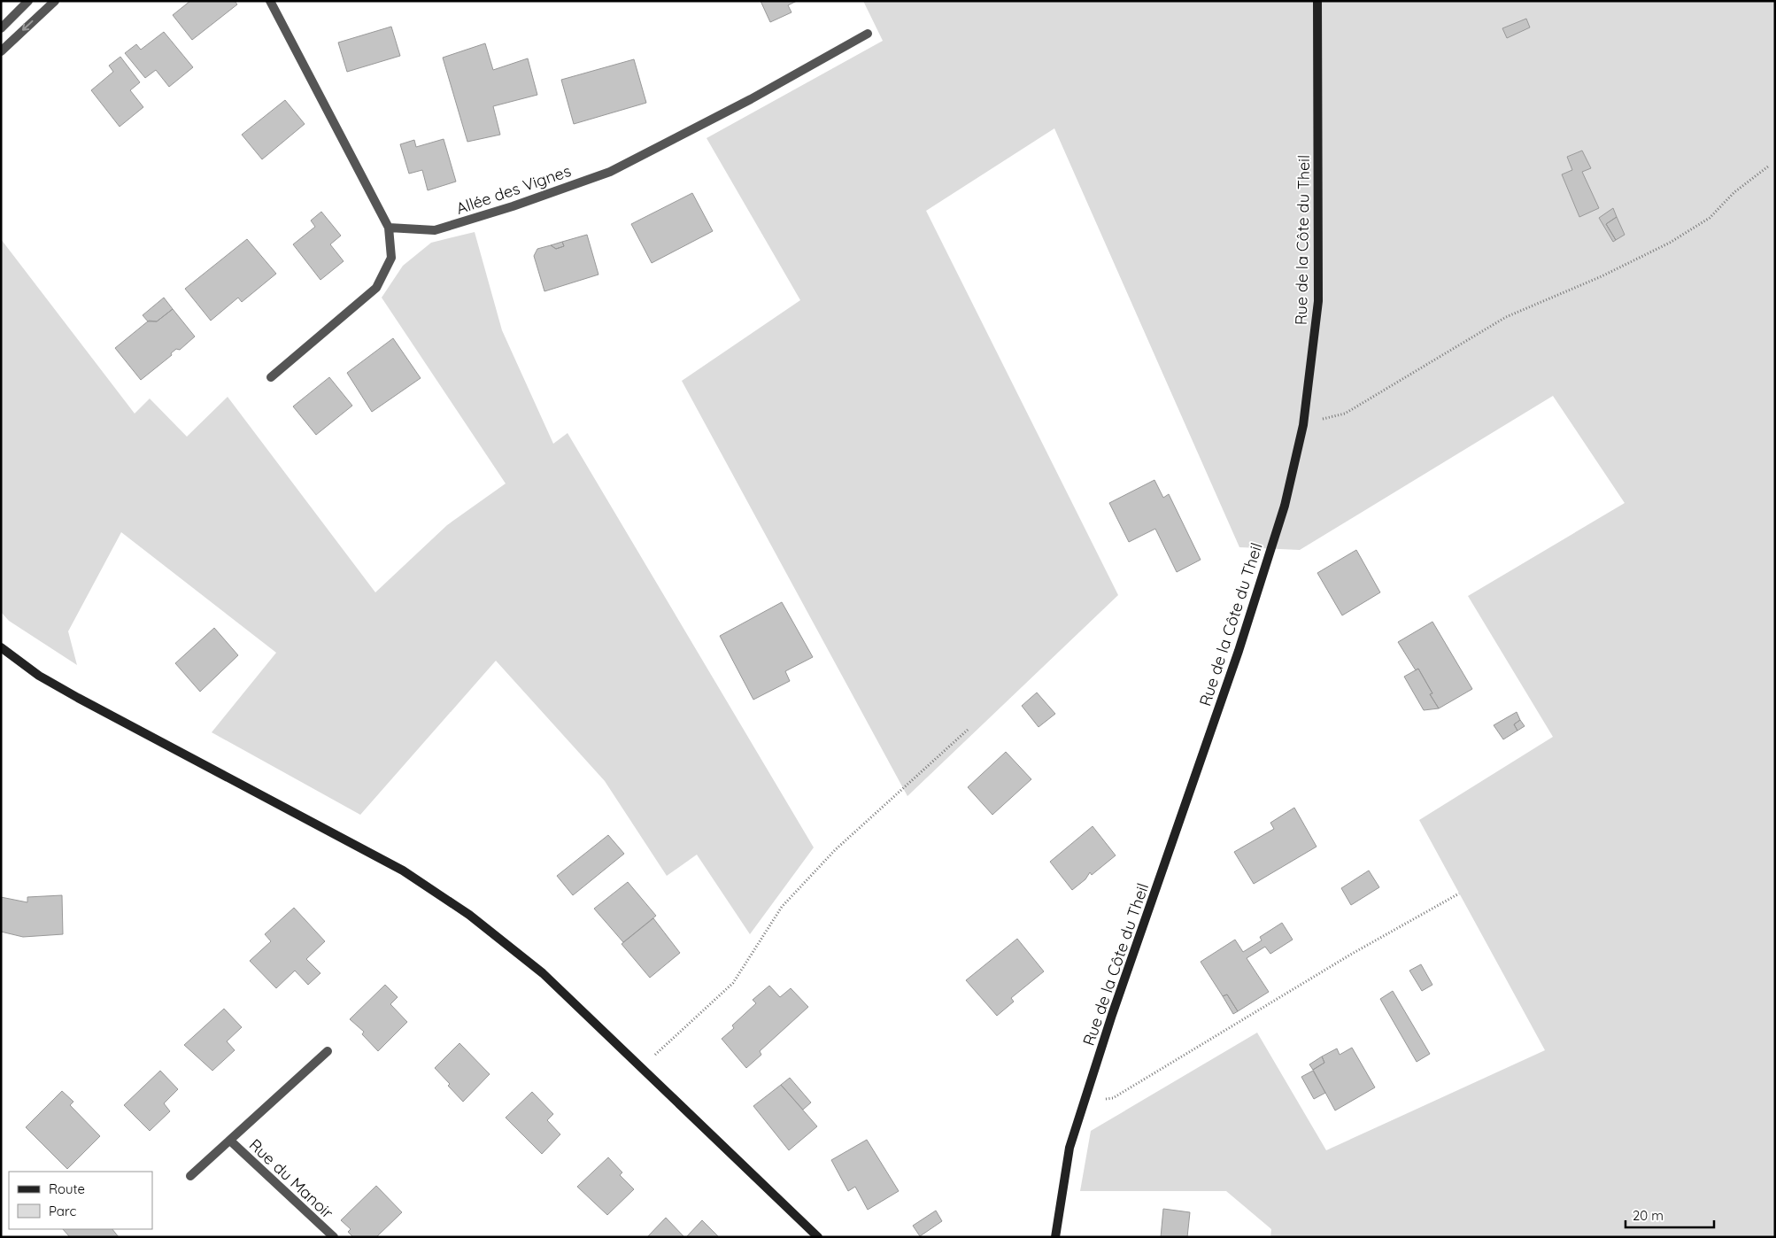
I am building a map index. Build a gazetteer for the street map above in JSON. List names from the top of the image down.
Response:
{
  "streets": {
    "street": ["Allée des Vignes", "Rue de la Côte du Theil", "Rue du Manoir"]
  },
  "legend": ["Route", "Parc"],
  "scale_bar": "20 m"
}
